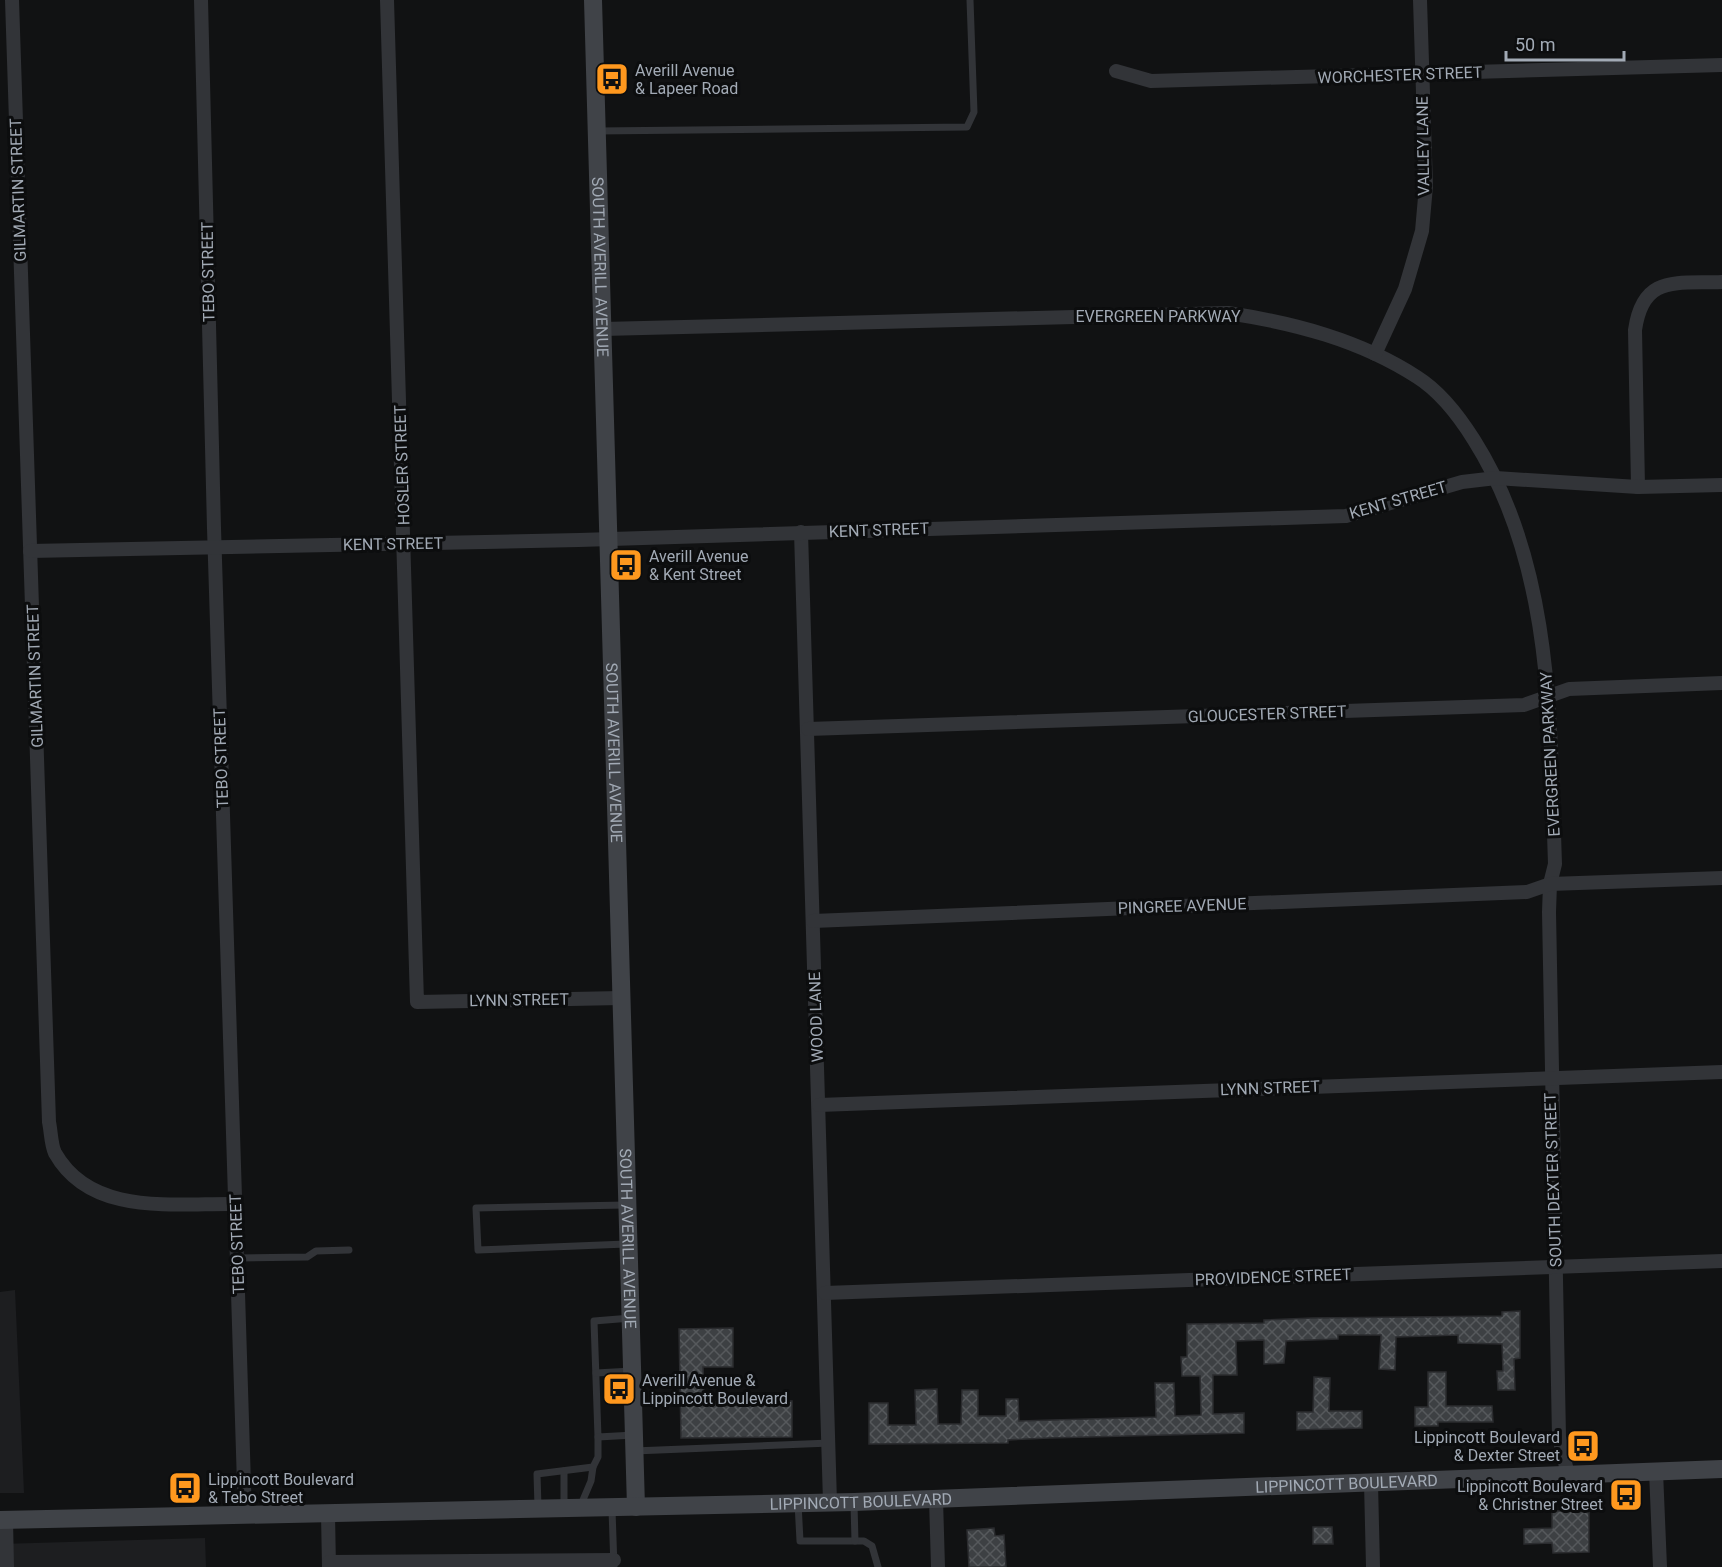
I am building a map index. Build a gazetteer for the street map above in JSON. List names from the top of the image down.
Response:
{
  "streets": {
    "street": [
      "WORCHESTER STREET",
      "VALLEY LANE",
      "GILMARTIN STREET",
      "SOUTH AVERILL AVENUE",
      "TEBO STREET",
      "EVERGREEN PARKWAY",
      "HOSLER STREET",
      "KENT STREET",
      "GLOUCESTER STREET",
      "PINGREE AVENUE",
      "LYNN STREET",
      "WOOD LANE",
      "SOUTH DEXTER STREET",
      "PROVIDENCE STREET",
      "LIPPINCOTT BOULEVARD"
    ]
  },
  "crossings": [
    ["WORCHESTER STREET", "VALLEY LANE"],
    ["VALLEY LANE", "EVERGREEN PARKWAY"],
    ["GILMARTIN STREET", "TEBO STREET"],
    ["GILMARTIN STREET", "KENT STREET"],
    ["SOUTH AVERILL AVENUE", "EVERGREEN PARKWAY"],
    ["SOUTH AVERILL AVENUE", "KENT STREET"],
    ["SOUTH AVERILL AVENUE", "LYNN STREET"],
    ["SOUTH AVERILL AVENUE", "LIPPINCOTT BOULEVARD"],
    ["TEBO STREET", "KENT STREET"],
    ["TEBO STREET", "LIPPINCOTT BOULEVARD"],
    ["EVERGREEN PARKWAY", "KENT STREET"],
    ["EVERGREEN PARKWAY", "GLOUCESTER STREET"],
    ["EVERGREEN PARKWAY", "PINGREE AVENUE"],
    ["EVERGREEN PARKWAY", "SOUTH DEXTER STREET"],
    ["HOSLER STREET", "KENT STREET"],
    ["HOSLER STREET", "LYNN STREET"],
    ["KENT STREET", "WOOD LANE"],
    ["GLOUCESTER STREET", "WOOD LANE"],
    ["PINGREE AVENUE", "WOOD LANE"],
    ["PINGREE AVENUE", "SOUTH DEXTER STREET"],
    ["LYNN STREET", "WOOD LANE"],
    ["LYNN STREET", "SOUTH DEXTER STREET"],
    ["WOOD LANE", "PROVIDENCE STREET"],
    ["WOOD LANE", "LIPPINCOTT BOULEVARD"],
    ["SOUTH DEXTER STREET", "PROVIDENCE STREET"],
    ["SOUTH DEXTER STREET", "LIPPINCOTT BOULEVARD"]
  ],
  "places": {
    "bus stop": [
      "Averill Avenue & Lapeer Road",
      "Averill Avenue & Kent Street",
      "Averill Avenue & Lippincott Boulevard",
      "Lippincott Boulevard & Dexter Street",
      "Lippincott Boulevard & Tebo Street",
      "Lippincott Boulevard & Christner Street"
    ]
  },
  "scale_bar": "50 m"
}
